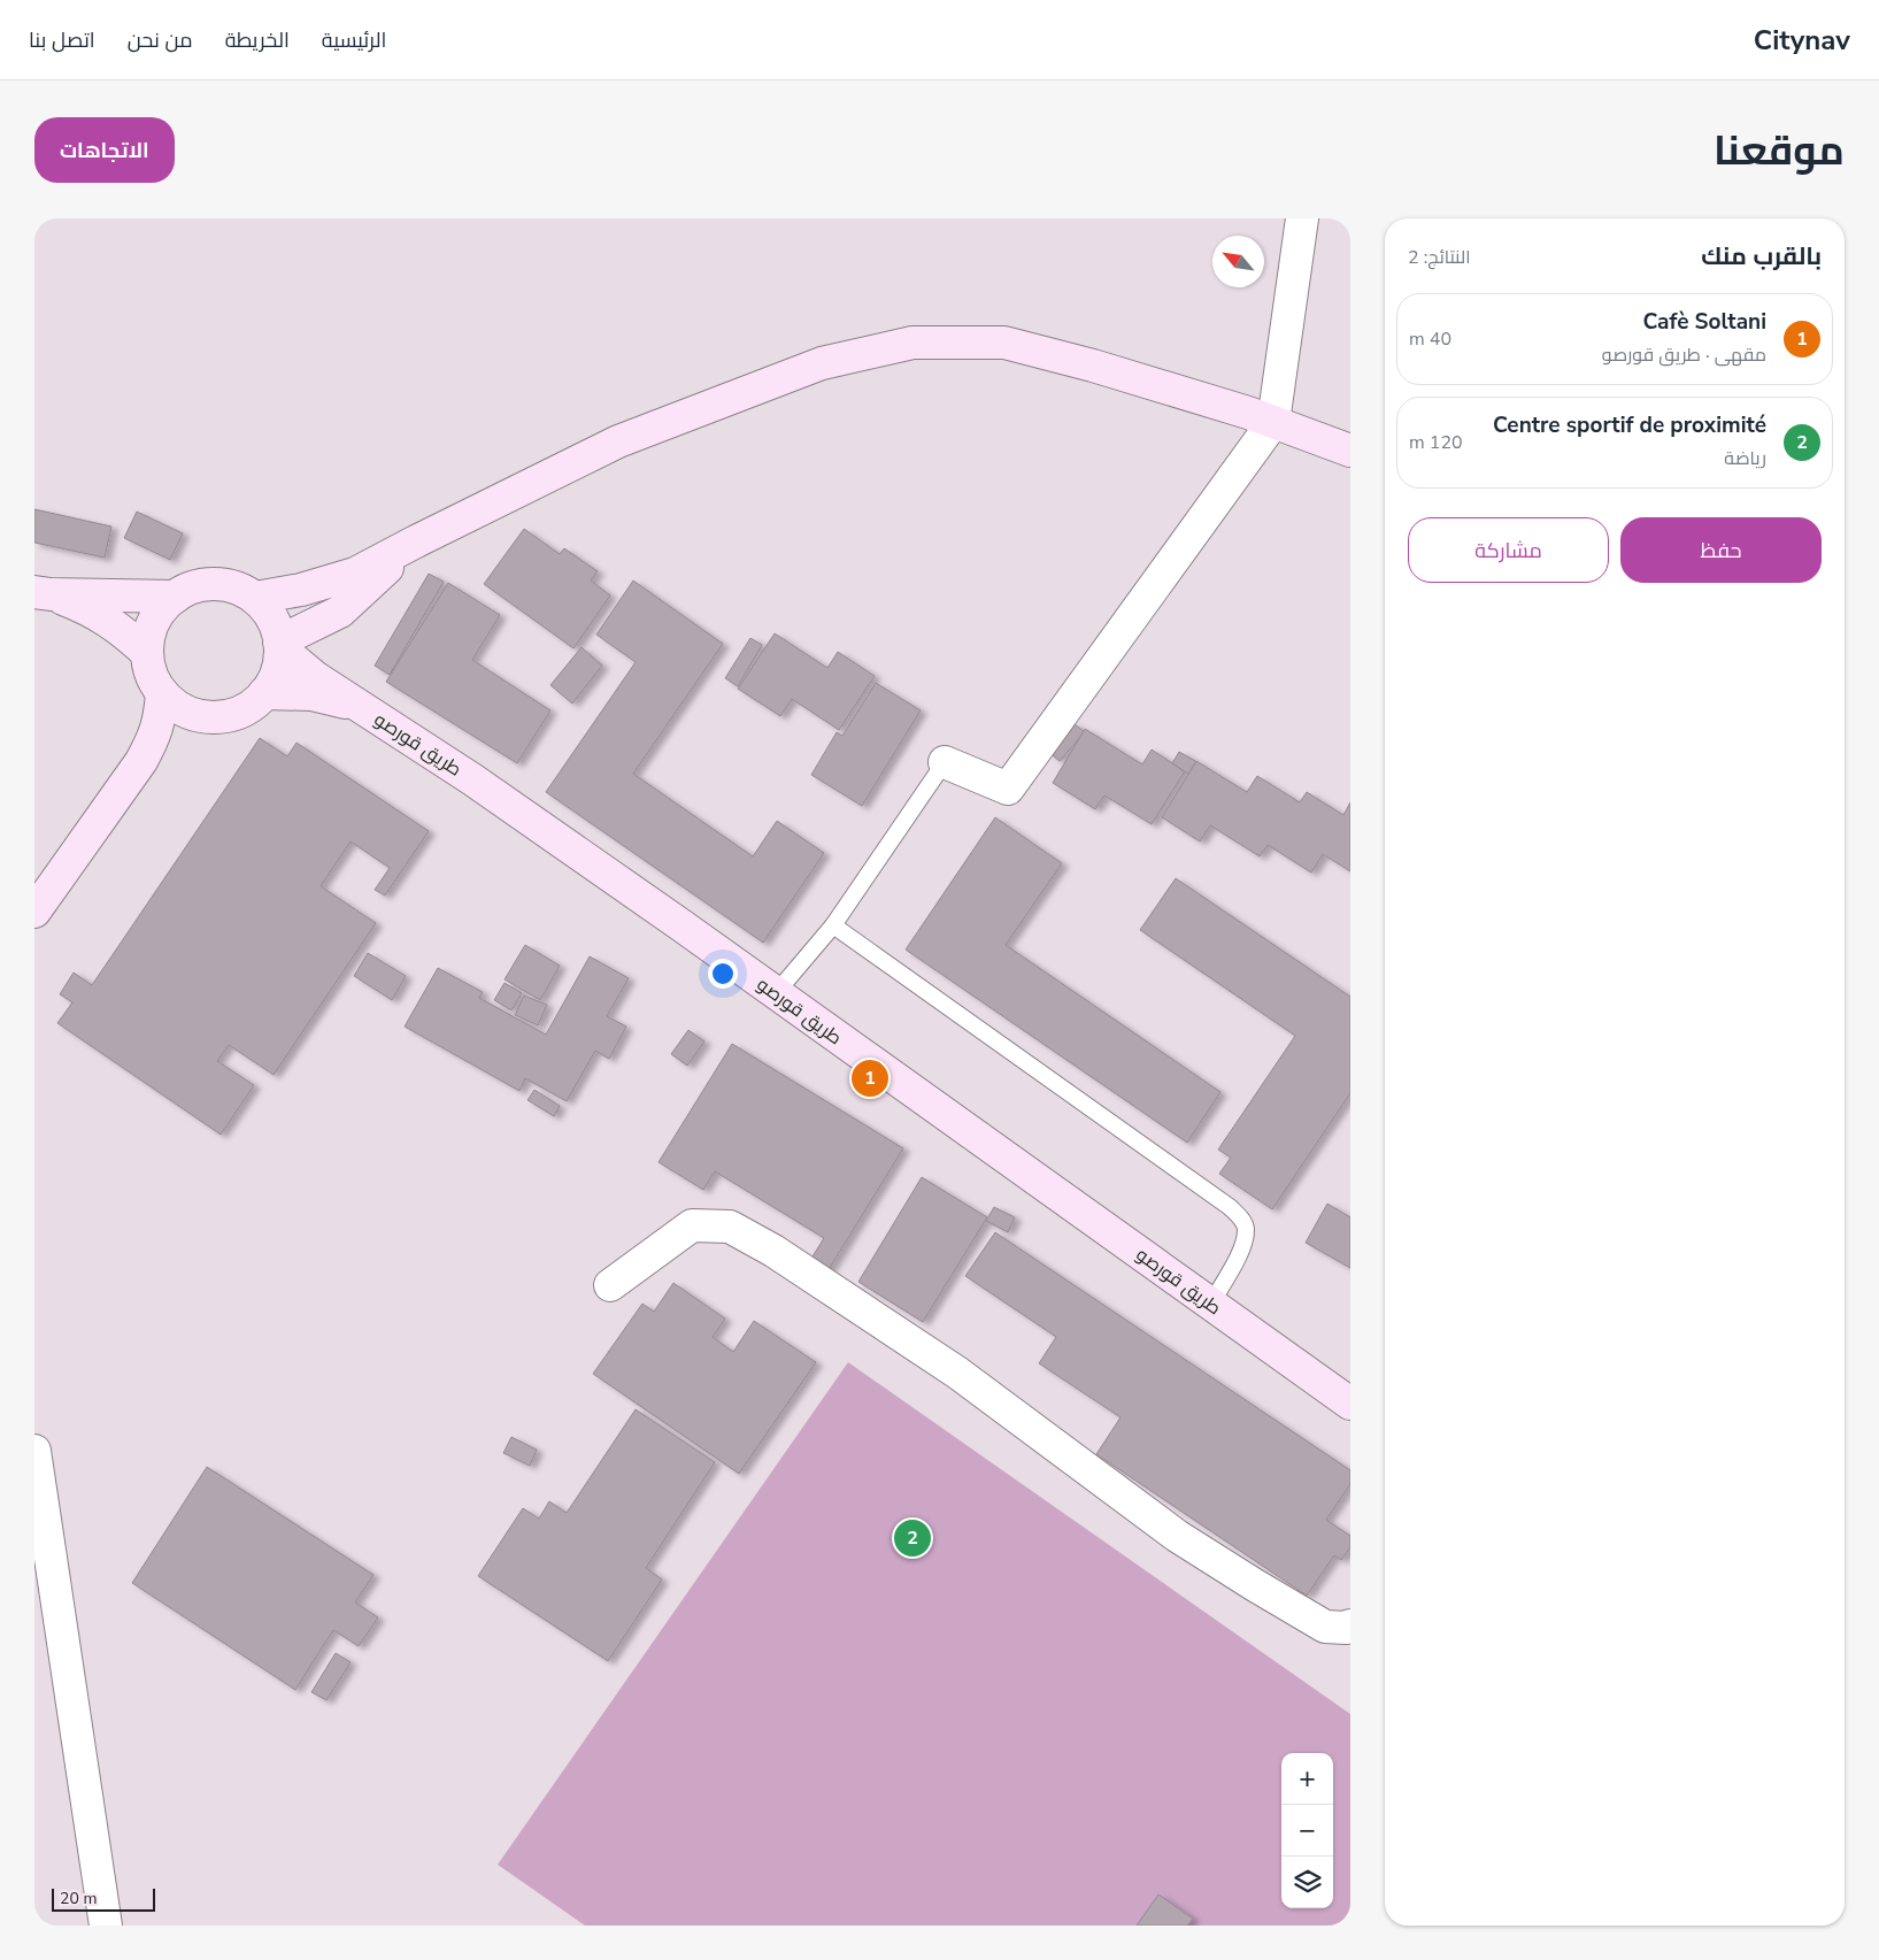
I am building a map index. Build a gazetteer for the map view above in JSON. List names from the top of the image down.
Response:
{
  "streets": {
    "main road": ["طريق قورصو"]
  },
  "scale_bar": "20 m",
  "north": "top left",
  "page": {
    "header": "Citynav",
    "nav": [
      "الرئيسية",
      "الخريطة",
      "من نحن",
      "اتصل بنا"
    ],
    "title": "موقعنا",
    "buttons": [
      "الاتجاهات",
      ["حفظ", "مشاركة"]
    ],
    "heading": ["بالقرب منك", "النتائج: 2"],
    "list": [
      {
        "mark": "1",
        "name": "Cafè Soltani",
        "note": "مقهى · طريق قورصو",
        "value": "40 m"
      },
      {
        "mark": "2",
        "name": "Centre sportif de proximité",
        "note": "رياضة",
        "value": "120 m"
      }
    ],
    "pins": ["1", "2"],
    "map_buttons": ["+", "−"],
    "scale": "20 m"
  }
}
